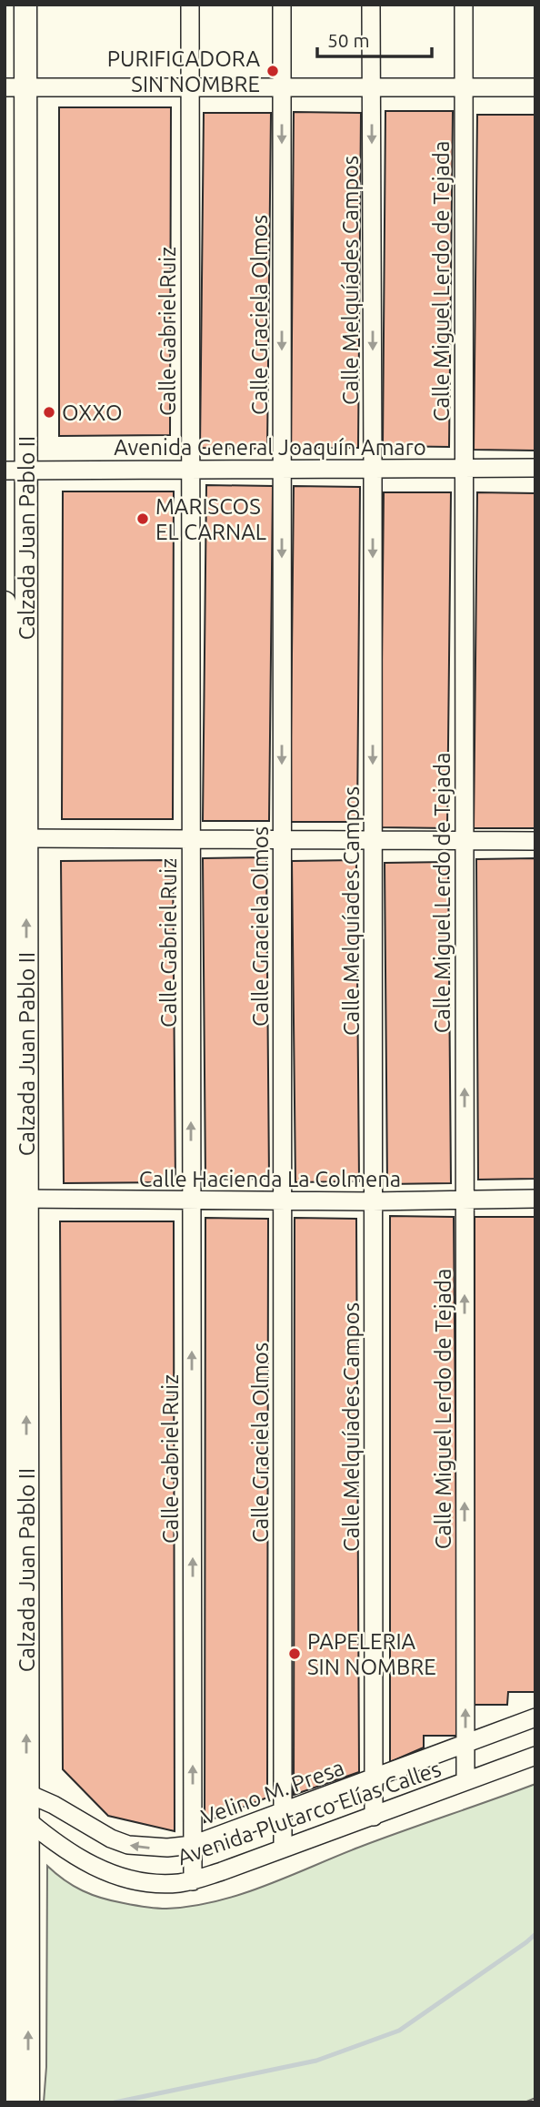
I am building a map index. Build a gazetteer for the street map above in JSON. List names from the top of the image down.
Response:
{
  "streets": {
    "main road": ["Calzada Juan Pablo II"],
    "street": [
      "Calle Melquíades Campos",
      "Calle Miguel Lerdo de Tejada",
      "Calle Graciela Olmos",
      "Calle Gabriel Ruiz",
      "Avenida General Joaquín Amaro",
      "Calle Hacienda La Colmena",
      "Velino M. Presa",
      "Avenida Plutarco Elías Calles"
    ]
  },
  "crossings": [
    ["Calle Melquíades Campos", "Avenida General Joaquín Amaro"],
    ["Calle Melquíades Campos", "Calle Hacienda La Colmena"],
    ["Calle Melquíades Campos", "Velino M. Presa"],
    ["Calle Melquíades Campos", "Avenida Plutarco Elías Calles"],
    ["Calle Miguel Lerdo de Tejada", "Avenida General Joaquín Amaro"],
    ["Calle Miguel Lerdo de Tejada", "Calle Hacienda La Colmena"],
    ["Calle Miguel Lerdo de Tejada", "Velino M. Presa"],
    ["Calle Miguel Lerdo de Tejada", "Avenida Plutarco Elías Calles"],
    ["Calle Graciela Olmos", "Avenida General Joaquín Amaro"],
    ["Calle Graciela Olmos", "Calle Hacienda La Colmena"],
    ["Calle Graciela Olmos", "Velino M. Presa"],
    ["Calle Graciela Olmos", "Avenida Plutarco Elías Calles"],
    ["Calle Gabriel Ruiz", "Avenida General Joaquín Amaro"],
    ["Calle Gabriel Ruiz", "Calle Hacienda La Colmena"],
    ["Calle Gabriel Ruiz", "Velino M. Presa"],
    ["Calle Gabriel Ruiz", "Avenida Plutarco Elías Calles"],
    ["Avenida General Joaquín Amaro", "Calzada Juan Pablo II"],
    ["Calzada Juan Pablo II", "Calle Hacienda La Colmena"],
    ["Calzada Juan Pablo II", "Velino M. Presa"],
    ["Calzada Juan Pablo II", "Avenida Plutarco Elías Calles"]
  ],
  "one_way": [
    "Calle Melquíades Campos",
    "Calle Miguel Lerdo de Tejada",
    "Calle Graciela Olmos",
    "Calle Gabriel Ruiz"
  ],
  "places": [
    "PURIFICADORA SIN NOMBRE",
    "OXXO",
    "MARISCOS EL CARNAL",
    "PAPELERIA SIN NOMBRE"
  ],
  "scale_bar": "50 m"
}
